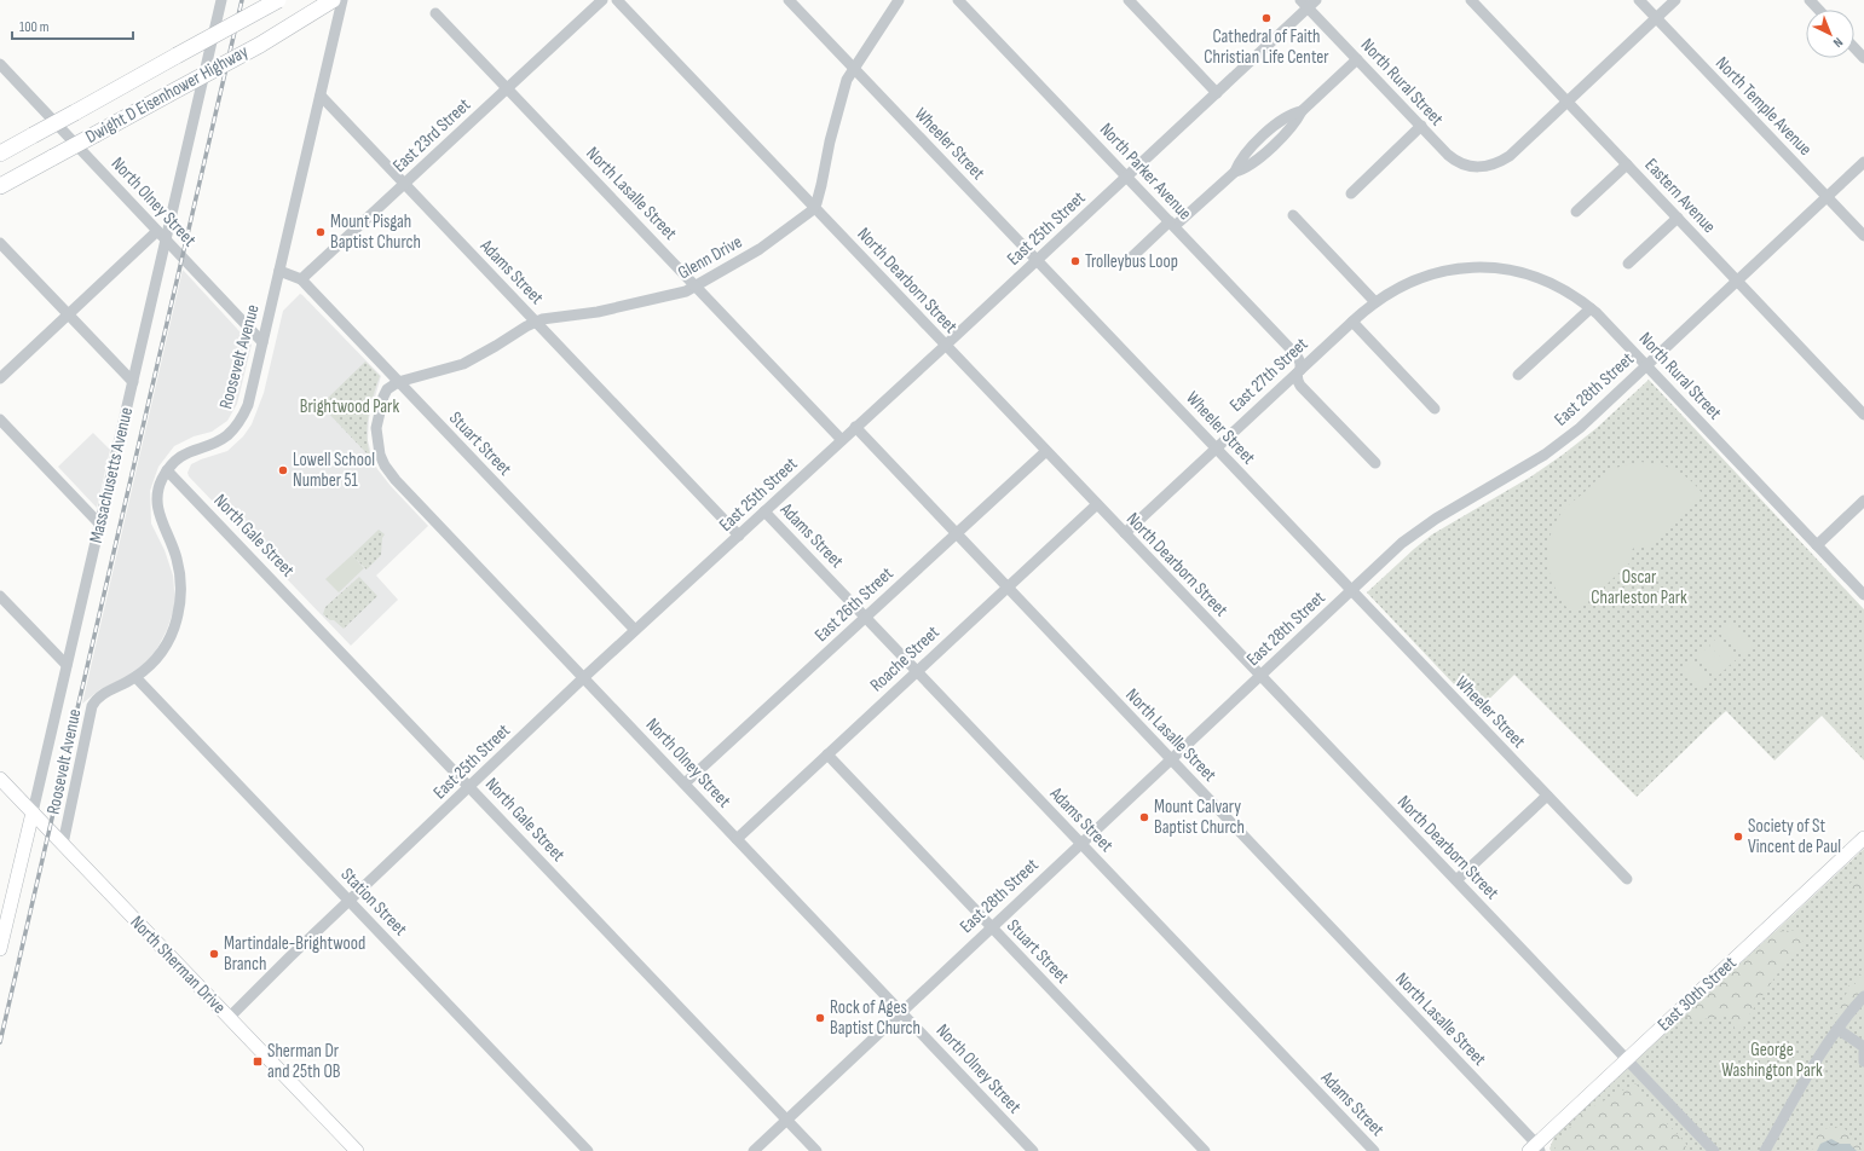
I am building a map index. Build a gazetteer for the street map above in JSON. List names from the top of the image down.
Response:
{
  "streets": {
    "highway": ["Dwight D Eisenhower Highway"],
    "main road": ["Massachusetts Avenue", "North Sherman Drive", "East 30th Street"],
    "street": [
      "North Rural Street",
      "North Temple Avenue",
      "East 23rd Street",
      "Wheeler Street",
      "North Parker Avenue",
      "North Lasalle Street",
      "Eastern Avenue",
      "North Olney Street",
      "East 25th Street",
      "Glenn Drive",
      "Adams Street",
      "North Dearborn Street",
      "Roosevelt Avenue",
      "East 27th Street",
      "East 28th Street",
      "Stuart Street",
      "North Gale Street",
      "East 26th Street",
      "Roache Street",
      "Station Street"
    ]
  },
  "crossings": [
    ["North Rural Street", "Eastern Avenue"],
    ["North Rural Street", "East 25th Street"],
    ["North Rural Street", "East 27th Street"],
    ["North Rural Street", "East 28th Street"],
    ["North Temple Avenue", "East 28th Street"],
    ["East 23rd Street", "North Lasalle Street"],
    ["East 23rd Street", "Adams Street"],
    ["East 23rd Street", "Stuart Street"],
    ["Wheeler Street", "East 25th Street"],
    ["Wheeler Street", "East 27th Street"],
    ["Wheeler Street", "East 28th Street"],
    ["North Parker Avenue", "East 25th Street"],
    ["North Parker Avenue", "East 27th Street"],
    ["North Lasalle Street", "East 25th Street"],
    ["North Lasalle Street", "Glenn Drive"],
    ["North Lasalle Street", "East 28th Street"],
    ["North Lasalle Street", "East 26th Street"],
    ["North Lasalle Street", "Roache Street"],
    ["North Lasalle Street", "East 30th Street"],
    ["Eastern Avenue", "East 28th Street"],
    ["North Olney Street", "East 25th Street"],
    ["North Olney Street", "Glenn Drive"],
    ["North Olney Street", "Roosevelt Avenue"],
    ["North Olney Street", "East 28th Street"],
    ["North Olney Street", "Stuart Street"],
    ["North Olney Street", "Massachusetts Avenue"],
    ["North Olney Street", "East 26th Street"],
    ["North Olney Street", "Roache Street"],
    ["East 25th Street", "Adams Street"],
    ["East 25th Street", "North Dearborn Street"],
    ["East 25th Street", "Stuart Street"],
    ["East 25th Street", "North Gale Street"],
    ["East 25th Street", "Station Street"],
    ["East 25th Street", "North Sherman Drive"],
    ["Glenn Drive", "Adams Street"],
    ["Glenn Drive", "North Dearborn Street"],
    ["Glenn Drive", "Stuart Street"],
    ["Adams Street", "Roosevelt Avenue"],
    ["Adams Street", "East 28th Street"],
    ["Adams Street", "East 26th Street"],
    ["Adams Street", "Roache Street"],
    ["North Dearborn Street", "East 27th Street"],
    ["North Dearborn Street", "East 28th Street"],
    ["North Dearborn Street", "East 26th Street"],
    ["North Dearborn Street", "Roache Street"],
    ["North Dearborn Street", "East 30th Street"],
    ["Roosevelt Avenue", "North Gale Street"],
    ["Roosevelt Avenue", "Station Street"],
    ["Roosevelt Avenue", "North Sherman Drive"],
    ["East 28th Street", "Stuart Street"],
    ["East 28th Street", "North Gale Street"],
    ["Stuart Street", "Roache Street"],
    ["Massachusetts Avenue", "North Sherman Drive"]
  ],
  "parks": ["Brightwood Park", "Oscar Charleston Park", "George Washington Park"],
  "places": {
    "other": [
      "Cathedral of Faith Christian Life Center",
      "Mount Pisgah Baptist Church",
      "Trolleybus Loop",
      "Lowell School Number 51",
      "Mount Calvary Baptist Church",
      "Society of St Vincent de Paul",
      "Martindale-Brightwood Branch",
      "Rock of Ages Baptist Church"
    ],
    "transit": ["Sherman Dr and 25th OB"]
  },
  "scale_bar": "100 m",
  "north": "bottom right"
}
